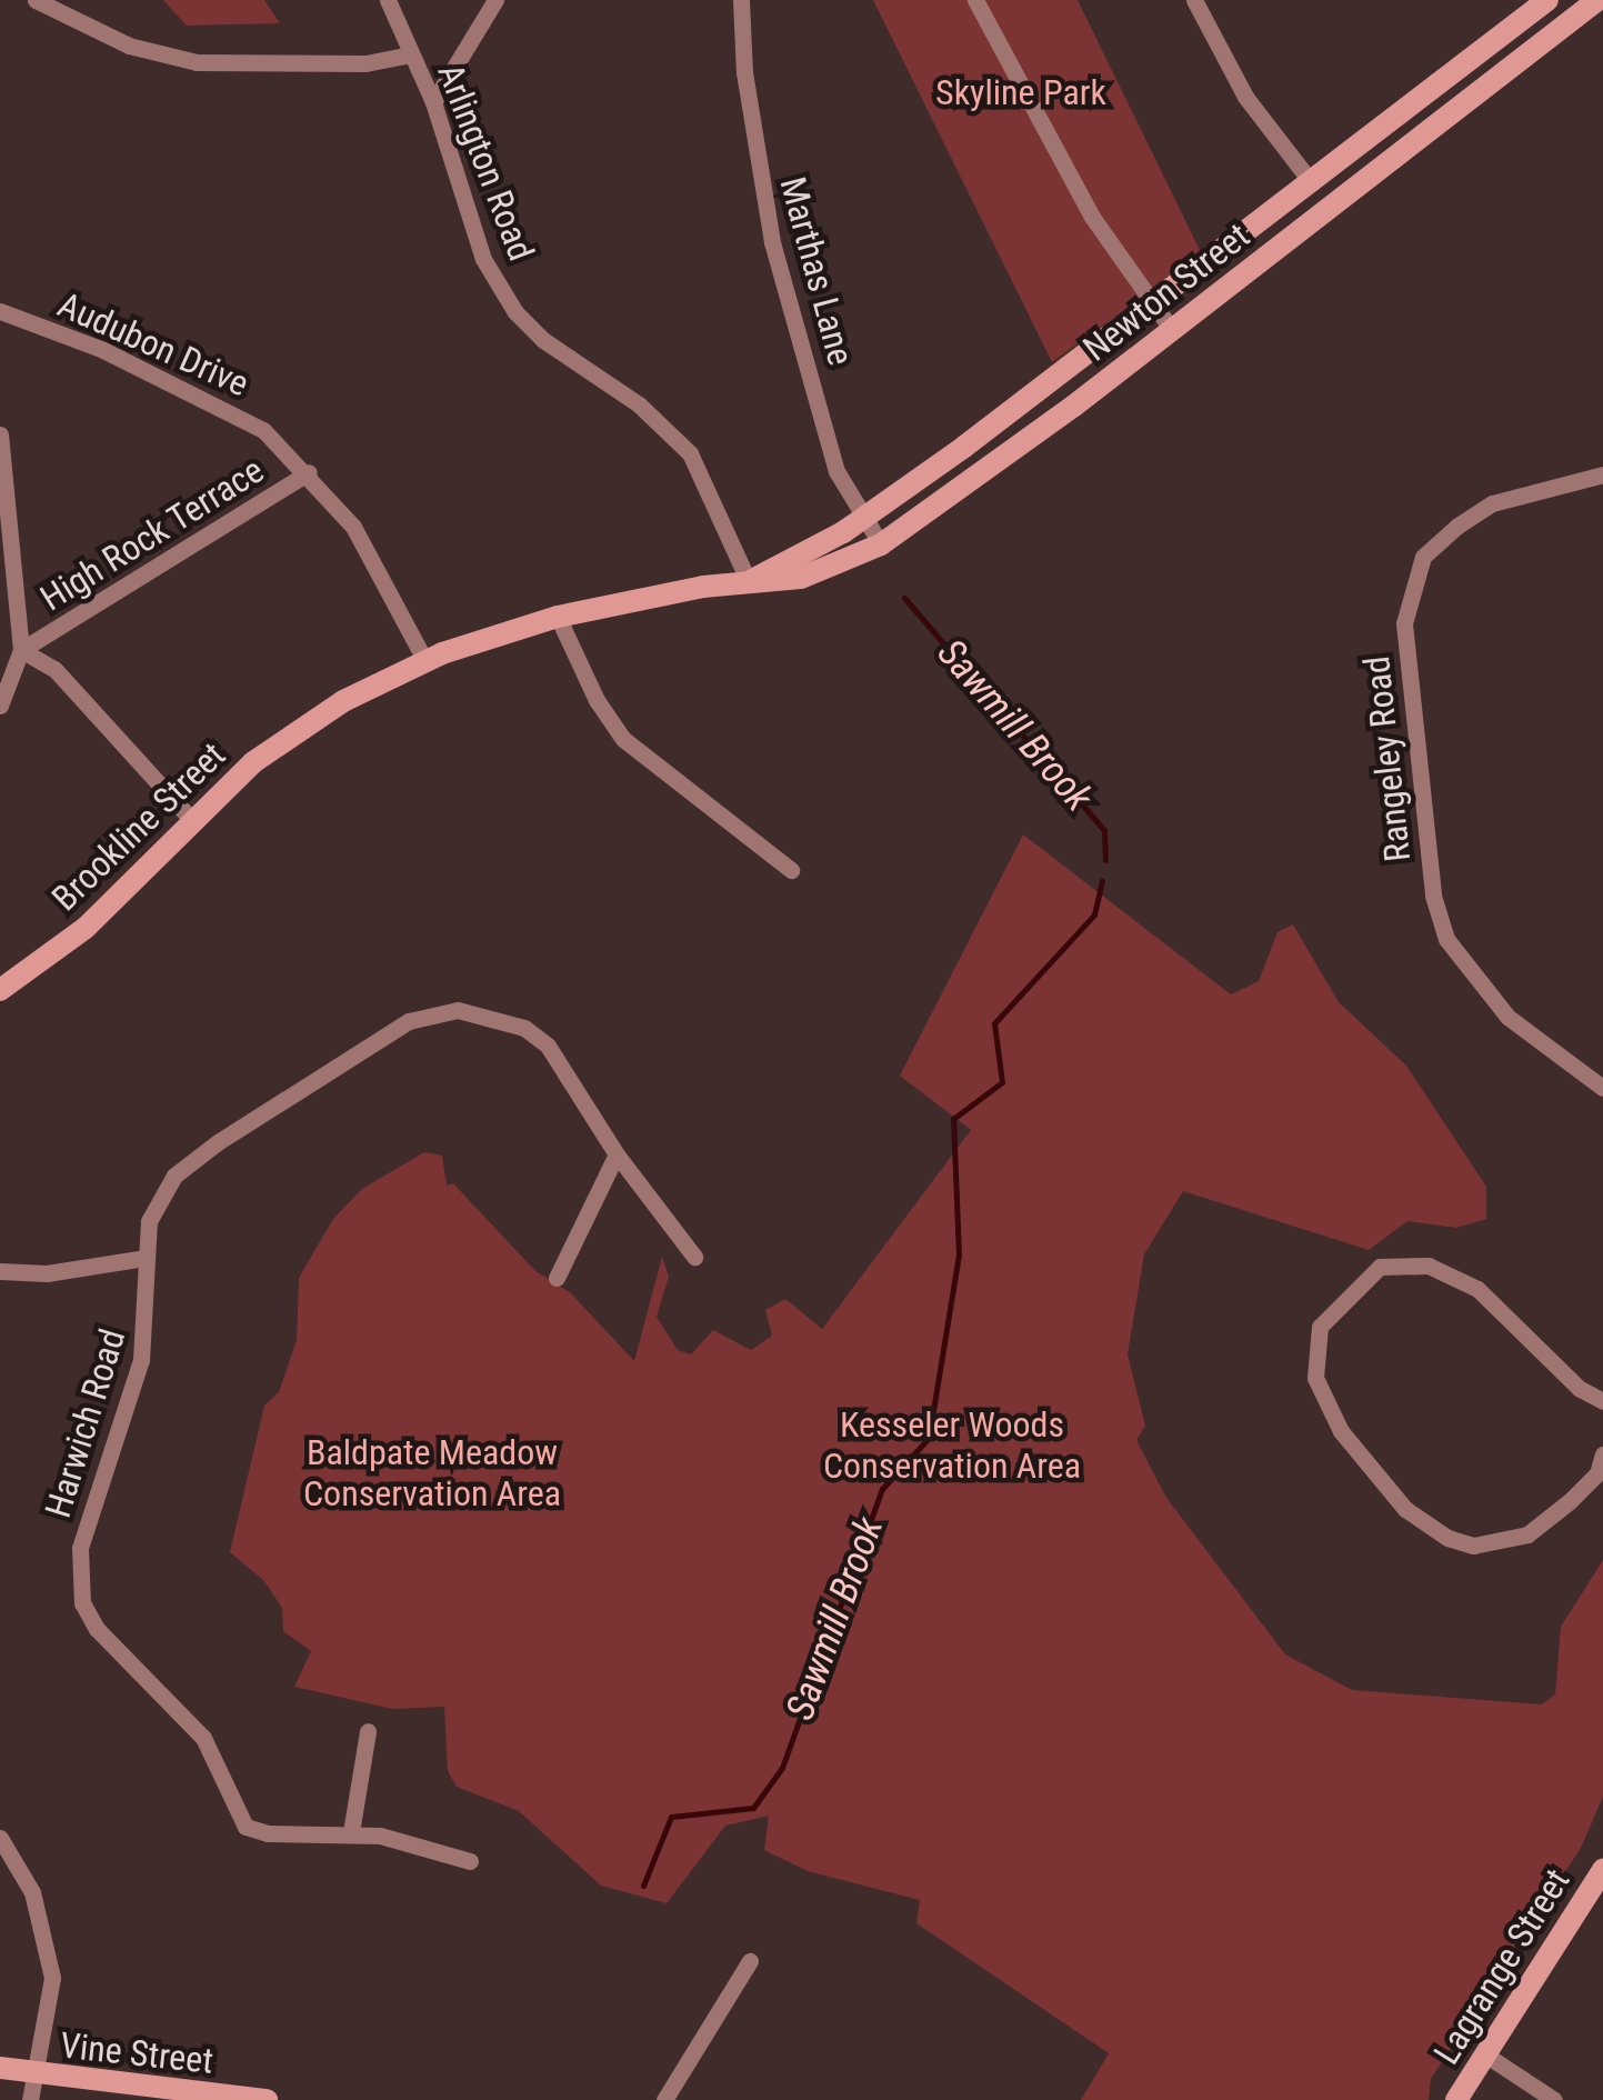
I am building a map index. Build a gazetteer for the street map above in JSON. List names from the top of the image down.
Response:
{
  "streets": {
    "main road": [
      "Newton Street",
      "Brookline Street",
      "Lagrange Street",
      "Vine Street"
    ],
    "street": [
      "Arlington Road",
      "Marthas Lane",
      "Audubon Drive",
      "High Rock Terrace",
      "Rangeley Road",
      "Harwich Road"
    ]
  },
  "crossings": [
    ["Arlington Road", "Newton Street"],
    ["Marthas Lane", "Newton Street"],
    ["Newton Street", "Brookline Street"],
    ["Audubon Drive", "High Rock Terrace"],
    ["Audubon Drive", "Brookline Street"]
  ],
  "water": ["Sawmill Brook"],
  "parks": ["Skyline Park", "Kesseler Woods Conservation Area", "Baldpate Meadow Conservation Area"]
}
